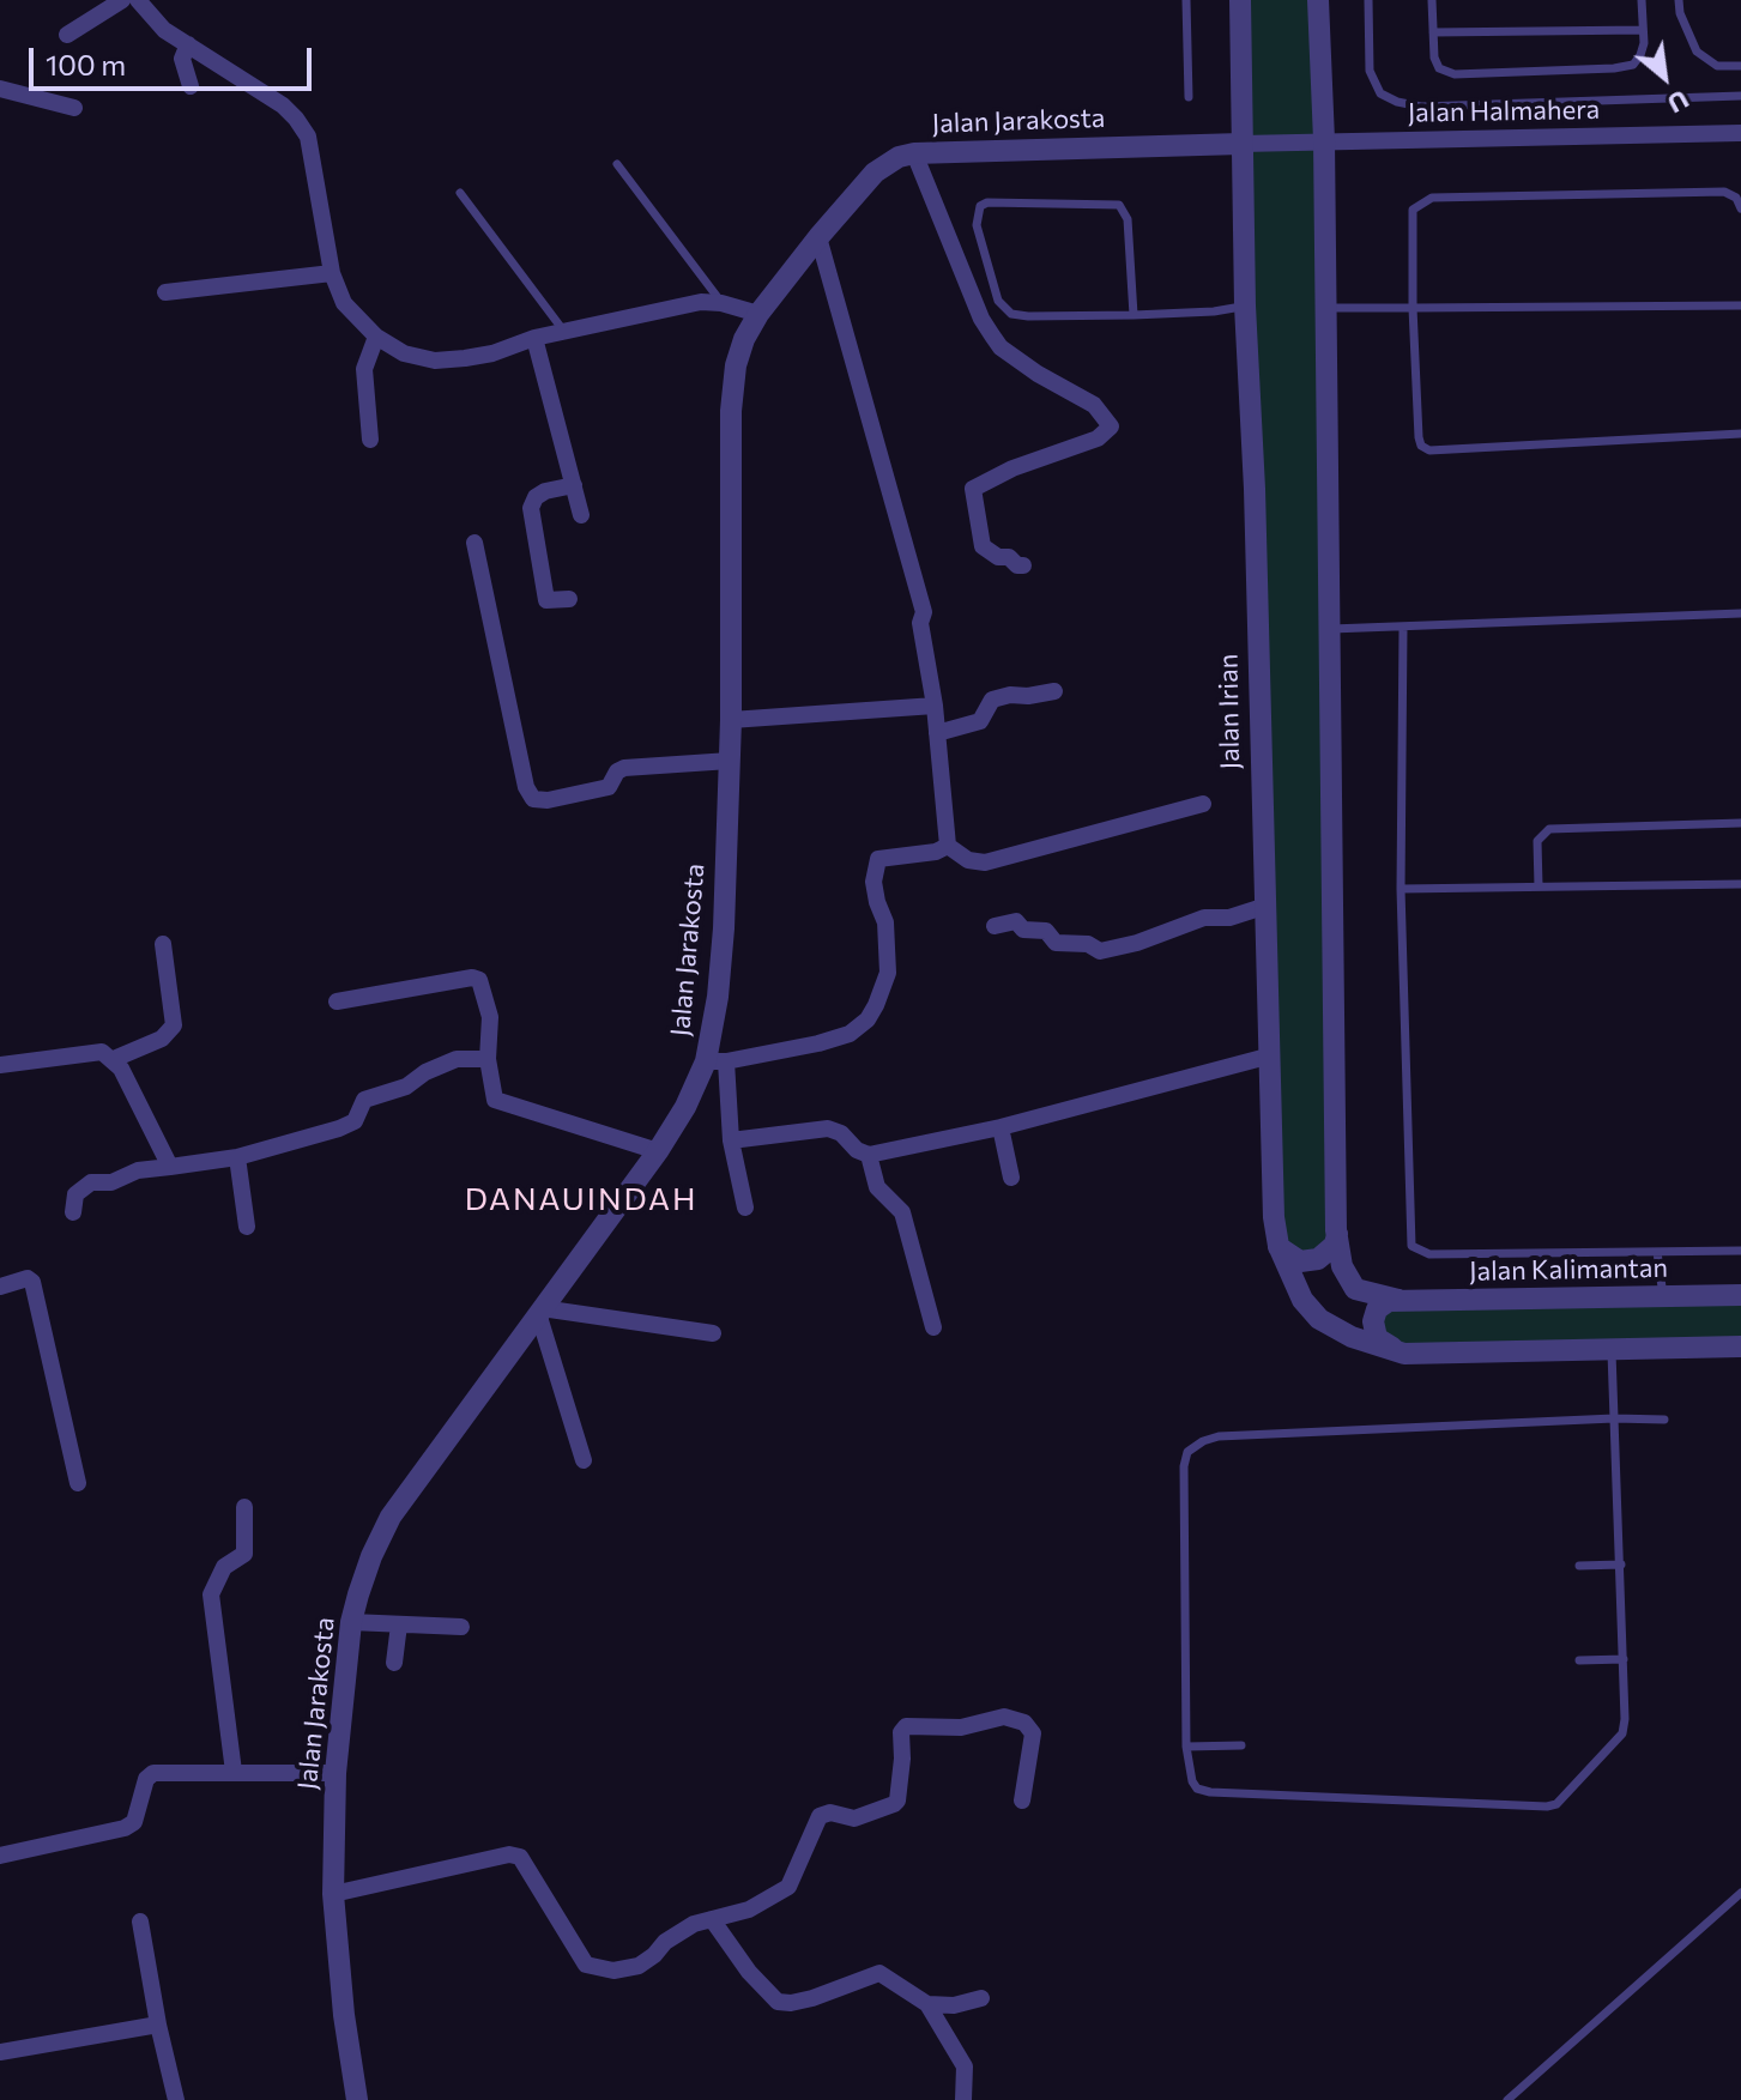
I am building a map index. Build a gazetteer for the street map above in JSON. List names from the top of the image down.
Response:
{
  "streets": {
    "street": [
      "Jalan Halmahera",
      "Jalan Jarakosta",
      "Jalan Irian",
      "Jalan Kalimantan"
    ]
  },
  "crossings": [
    ["Jalan Halmahera", "Jalan Jarakosta"],
    ["Jalan Halmahera", "Jalan Irian"],
    ["Jalan Jarakosta", "Jalan Irian"]
  ],
  "districts": ["DANAUINDAH"],
  "scale_bar": "100 m",
  "north": "bottom right"
}
